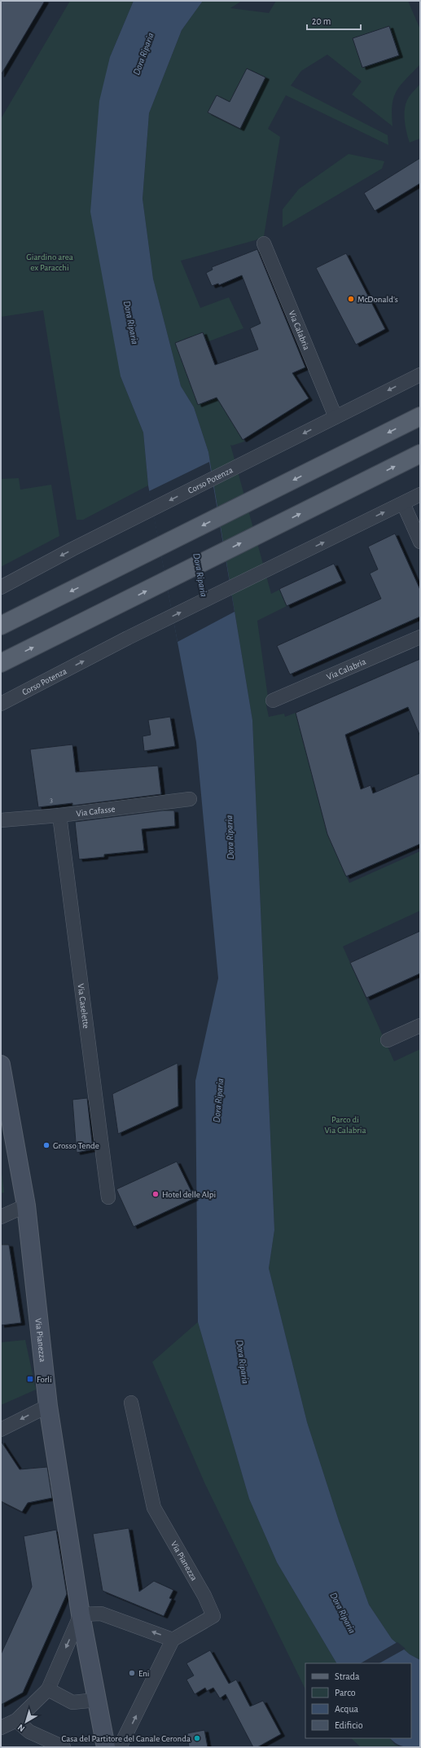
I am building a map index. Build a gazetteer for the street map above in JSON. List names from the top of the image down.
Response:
{
  "streets": {
    "street": [
      "Via Calabria",
      "Corso Potenza",
      "Via Cafasse",
      "Via Caselette",
      "Via Pianezza"
    ]
  },
  "crossings": [
    ["Via Calabria", "Corso Potenza"],
    ["Via Cafasse", "Via Caselette"]
  ],
  "water": ["Dora Riparia"],
  "parks": ["Giardino area ex Paracchi", "Parco di Via Calabria"],
  "places": {
    "other": [
      "McDonald's",
      "Grosso Tende",
      "Hotel delle Alpi",
      "Eni",
      "Casa del Partitore del Canale Ceronda"
    ],
    "transit": ["Forli"]
  },
  "house_numbers": ["3"],
  "legend": [
    "Strada",
    "Parco",
    "Acqua",
    "Edificio"
  ],
  "scale_bar": "20 m",
  "north": "bottom left"
}
